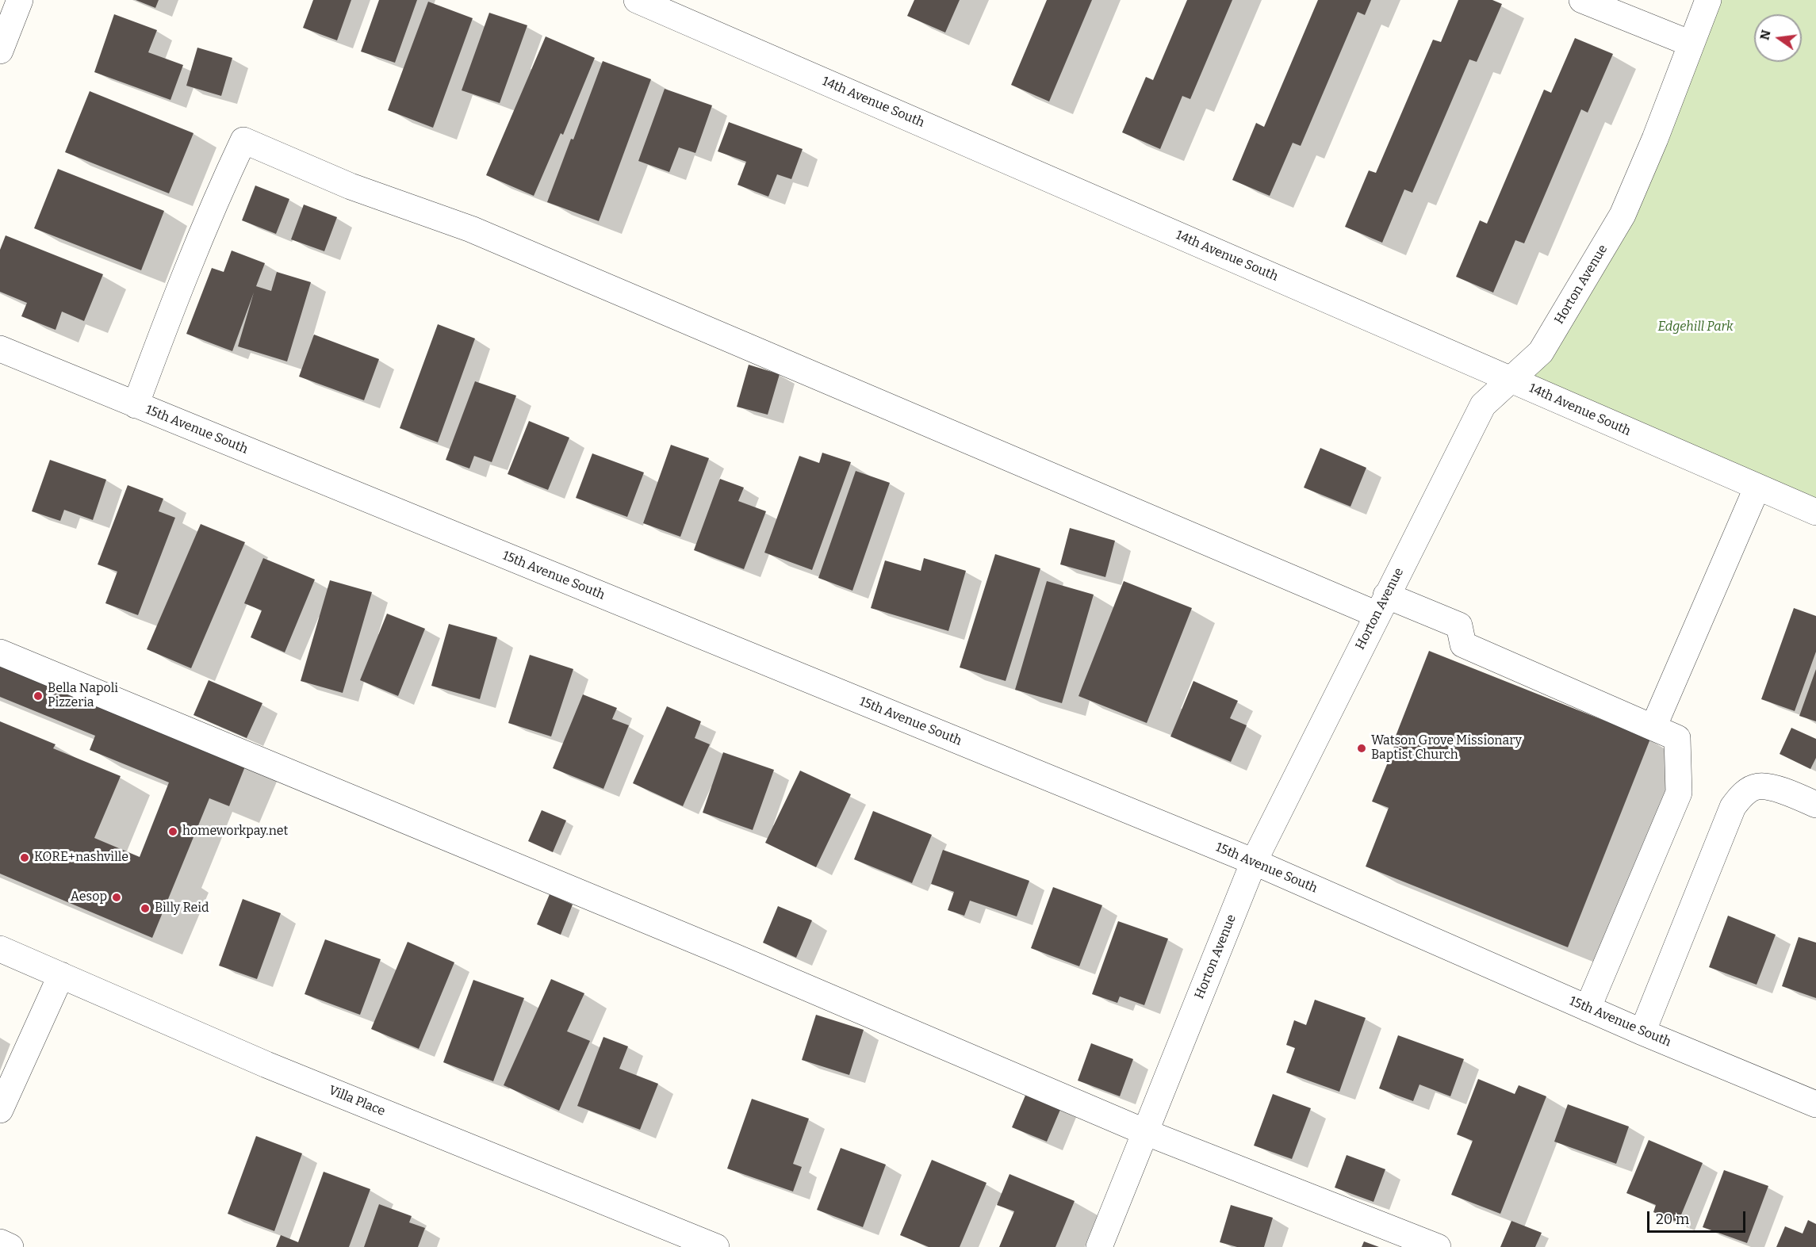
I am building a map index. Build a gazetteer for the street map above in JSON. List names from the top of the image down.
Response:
{
  "streets": {
    "street": [
      "14th Avenue South",
      "Horton Avenue",
      "15th Avenue South",
      "Villa Place"
    ]
  },
  "crossings": [
    ["14th Avenue South", "Horton Avenue"],
    ["Horton Avenue", "15th Avenue South"]
  ],
  "parks": ["Edgehill Park"],
  "places": [
    "Bella Napoli Pizzeria",
    "Watson Grove Missionary Baptist Church",
    "homeworkpay.net",
    "KORE+nashville",
    "Aesop",
    "Billy Reid"
  ],
  "scale_bar": "20 m",
  "north": "left"
}
